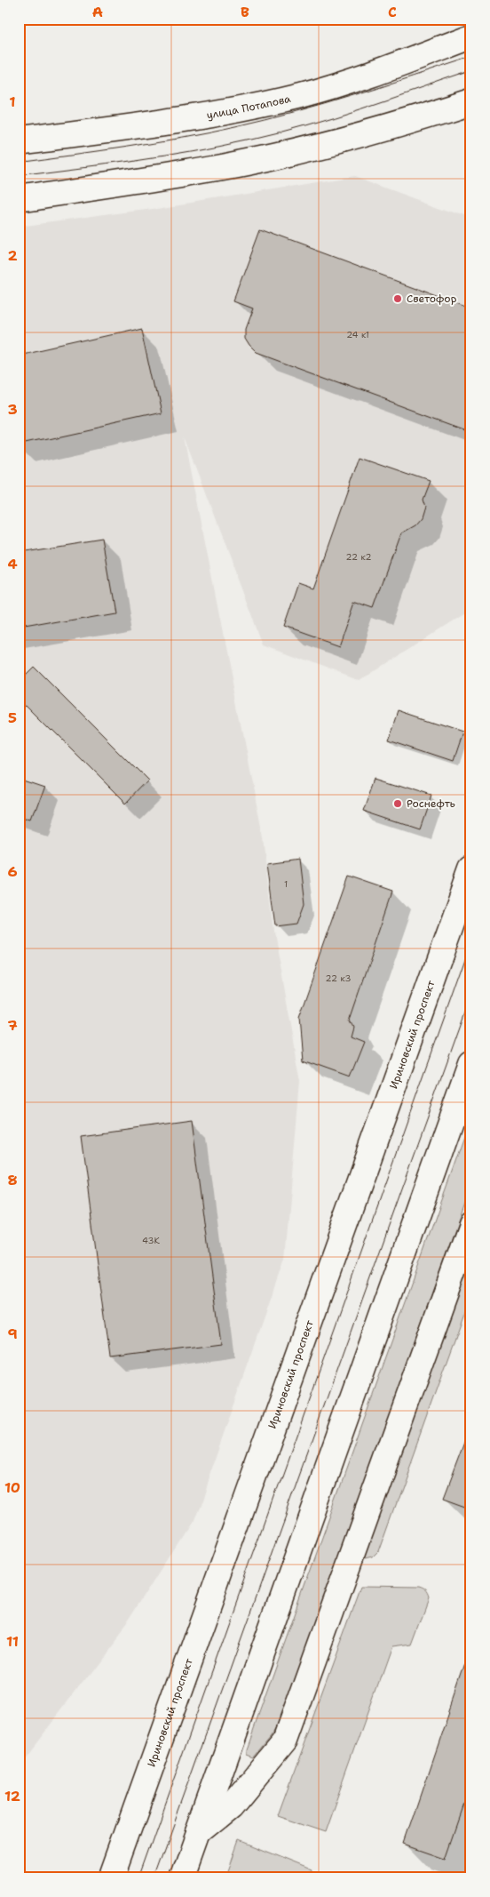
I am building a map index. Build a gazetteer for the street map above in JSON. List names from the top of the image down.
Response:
{
  "streets": {
    "main road": ["улица Потапова", "Ириновский проспект"]
  },
  "places": ["Светофор", "Роснефть"],
  "house_numbers": [
    "24 к1",
    "22 к2",
    "1",
    "22 к3",
    "43К"
  ],
  "grid": {
    "columns": ["A", "B", "C"],
    "rows": [
      "1",
      "2",
      "3",
      "4",
      "5",
      "6",
      "7",
      "8",
      "9",
      "10",
      "11",
      "12"
    ]
  }
}
